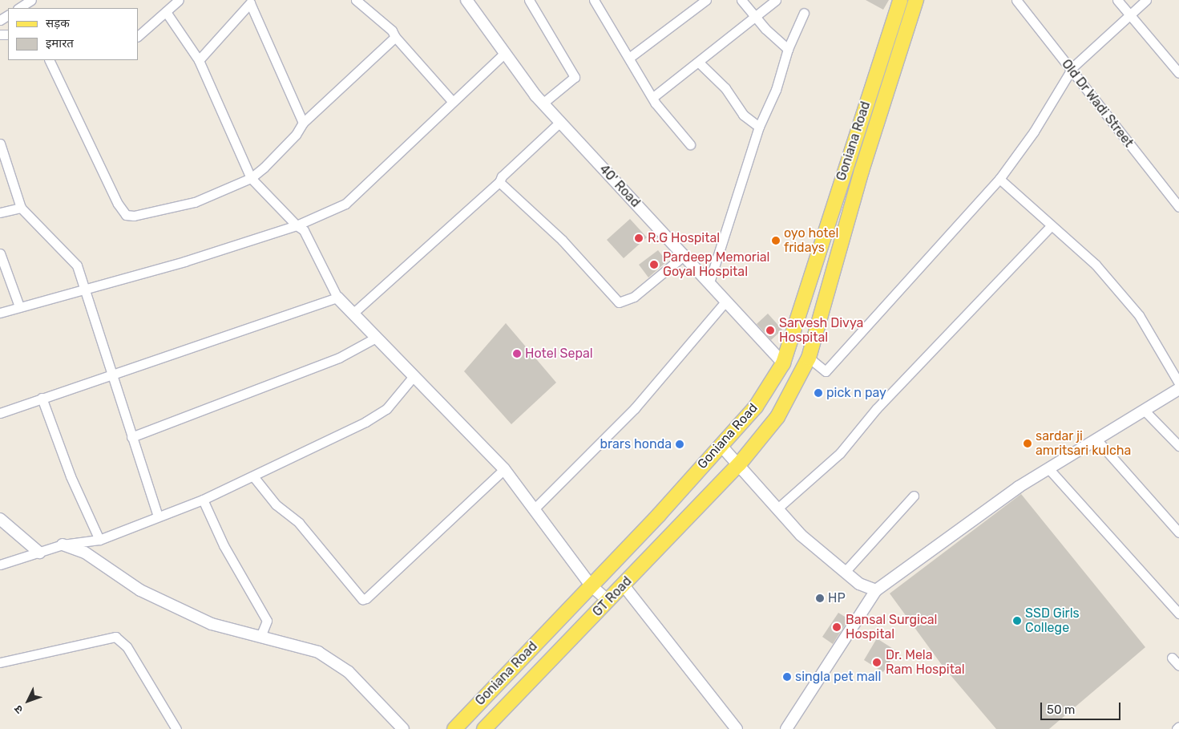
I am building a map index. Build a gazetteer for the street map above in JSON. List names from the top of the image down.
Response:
{
  "streets": {
    "main road": ["Goniana Road", "GT Road"],
    "street": ["Old Dr Wadi Street", "40' Road"]
  },
  "crossings": [
    ["Goniana Road", "40' Road"],
    ["Goniana Road", "GT Road"]
  ],
  "places": [
    "R.G Hospital",
    "oyo hotel fridays",
    "Pardeep Memorial Goyal Hospital",
    "Sarvesh Divya Hospital",
    "Hotel Sepal",
    "pick n pay",
    "sardar ji amritsari kulcha",
    "brars honda",
    "HP",
    "SSD Girls College",
    "Bansal Surgical Hospital",
    "Dr. Mela Ram Hospital",
    "singla pet mall"
  ],
  "legend": ["सड़क", "इमारत"],
  "scale_bar": "50 m",
  "north": "bottom left"
}
